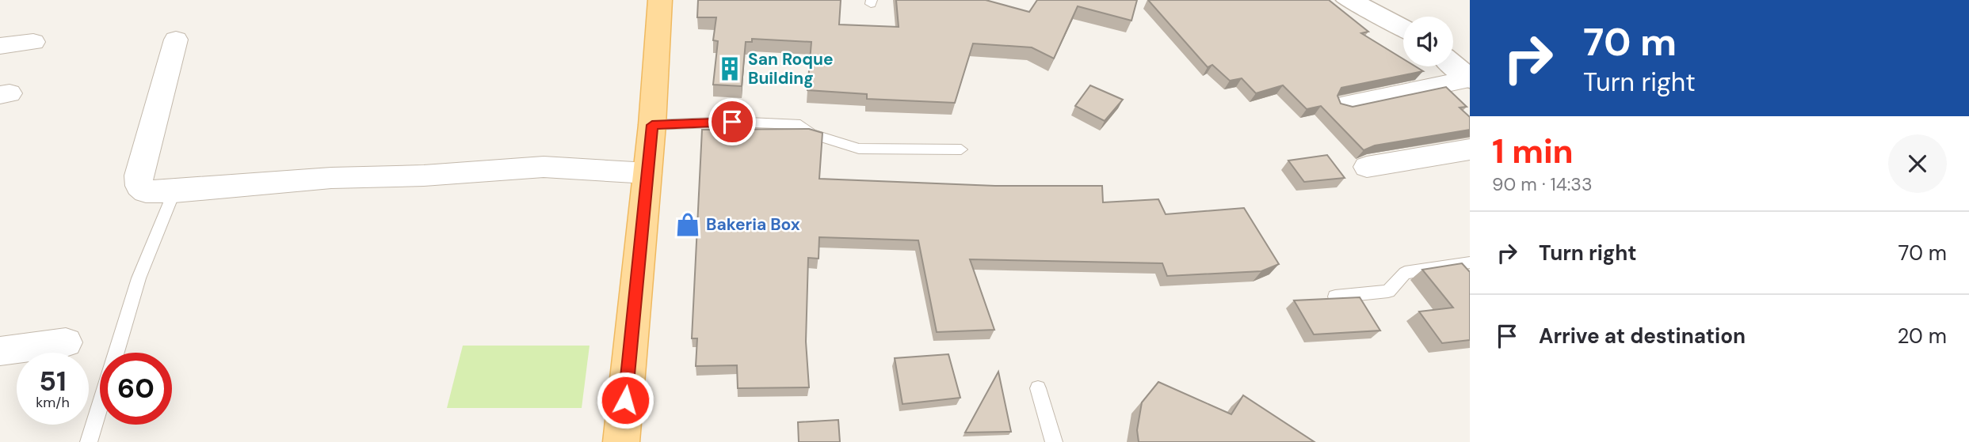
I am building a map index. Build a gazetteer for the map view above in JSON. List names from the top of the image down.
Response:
{
  "places": {
    "building": ["San Roque Building"],
    "shop": ["Bakeria Box"]
  },
  "page": {
    "turn": ["70 m", "Turn right"],
    "heading": ["1 min", "90 m · 14:33"],
    "list": [
      {
        "name": "Turn right",
        "value": "70 m"
      },
      {
        "name": "Arrive at destination",
        "value": "20 m"
      }
    ],
    "speed": "51 km/h",
    "limit": "60"
  }
}
